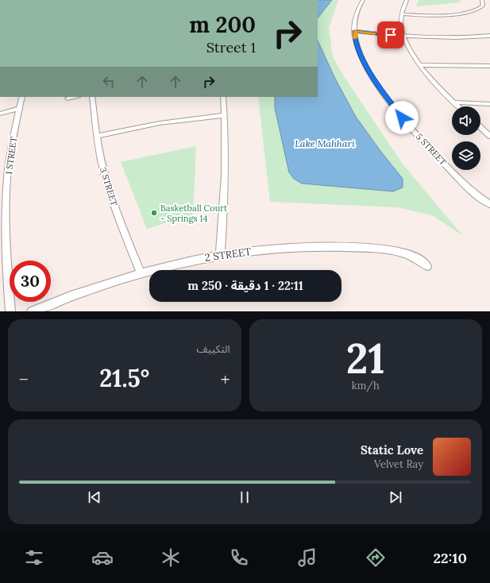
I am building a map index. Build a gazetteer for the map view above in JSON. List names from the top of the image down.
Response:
{
  "streets": {
    "street": [
      "5 STREET",
      "1 STREET",
      "3 STREET",
      "2 STREET"
    ]
  },
  "crossings": [
    ["3 STREET", "2 STREET"]
  ],
  "water": ["Lake Mahhari"],
  "places": ["Basketball Court - Springs 14"],
  "page": {
    "turn": ["200 m", "1 Street"],
    "limit": "30",
    "trip": "22:11 · 1 دقيقة · 250 m",
    "tile": [
      ["21", "km/h"],
      "التكييف"
    ],
    "heat": ["−", "21.5°", "+"],
    "song": ["Static Love", "Velvet Ray"],
    "tabs": "22:10"
  }
}
